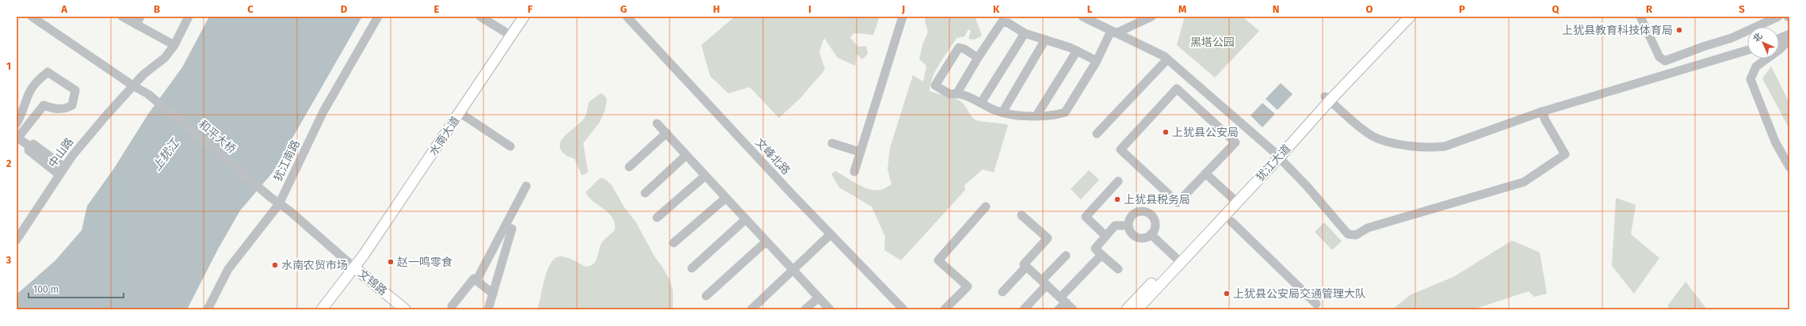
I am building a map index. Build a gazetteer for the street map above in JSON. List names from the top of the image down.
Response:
{
  "streets": {
    "main road": ["水南大道", "犹江大道", "文锦路"],
    "street": [
      "和平大桥",
      "中山路",
      "文峰北路",
      "犹江南路"
    ]
  },
  "crossings": [
    ["水南大道", "和平大桥"],
    ["水南大道", "文锦路"],
    ["和平大桥", "中山路"],
    ["和平大桥", "犹江南路"],
    ["和平大桥", "文锦路"]
  ],
  "water": ["上犹江"],
  "parks": ["黑塔公园"],
  "places": [
    "上犹县教育科技体育局",
    "上犹县公安局",
    "上犹县税务局",
    "赵一鸣零食",
    "水南农贸市场",
    "上犹县公安局交通管理大队"
  ],
  "scale_bar": "100 m",
  "north": "top left",
  "grid": {
    "columns": [
      "A",
      "B",
      "C",
      "D",
      "E",
      "F",
      "G",
      "H",
      "I",
      "J",
      "K",
      "L",
      "M",
      "N",
      "O",
      "P",
      "Q",
      "R",
      "S"
    ],
    "rows": ["1", "2", "3"]
  }
}
